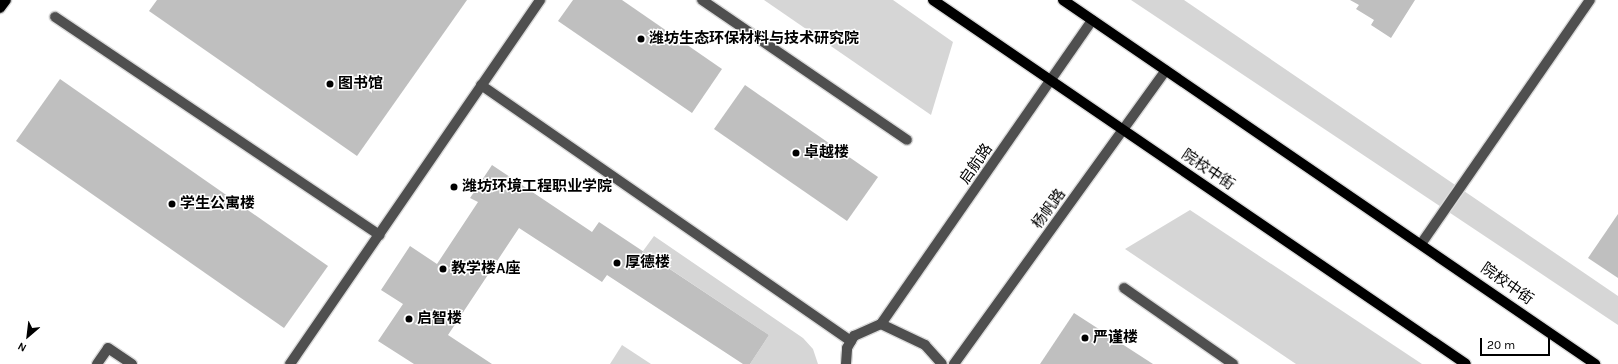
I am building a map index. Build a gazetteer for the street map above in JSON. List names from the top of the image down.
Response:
{
  "streets": {
    "main road": ["院校中街"],
    "lane": ["启航路", "杨帆路"]
  },
  "crossings": [
    ["启航路", "院校中街"],
    ["院校中街", "杨帆路"]
  ],
  "places": [
    "潍坊生态环保材料与技术研究院",
    "图书馆",
    "卓越楼",
    "潍坊环境工程职业学院",
    "学生公寓楼",
    "厚德楼",
    "教学楼A座",
    "启智楼",
    "严谨楼"
  ],
  "scale_bar": "20 m",
  "north": "bottom left"
}
